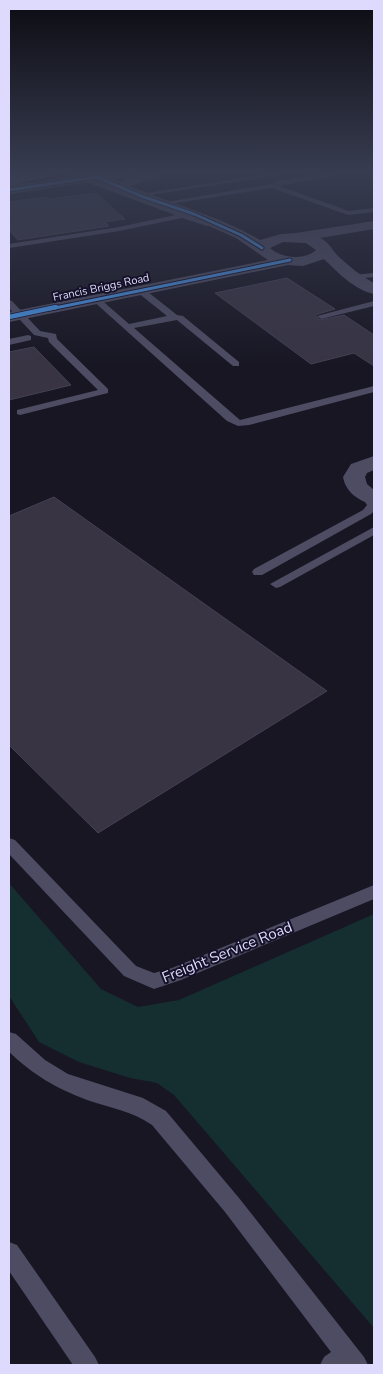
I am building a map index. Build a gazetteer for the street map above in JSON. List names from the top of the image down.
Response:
{
  "streets": {
    "street": ["Francis Briggs Road"],
    "lane": ["Freight Service Road"]
  }
}
